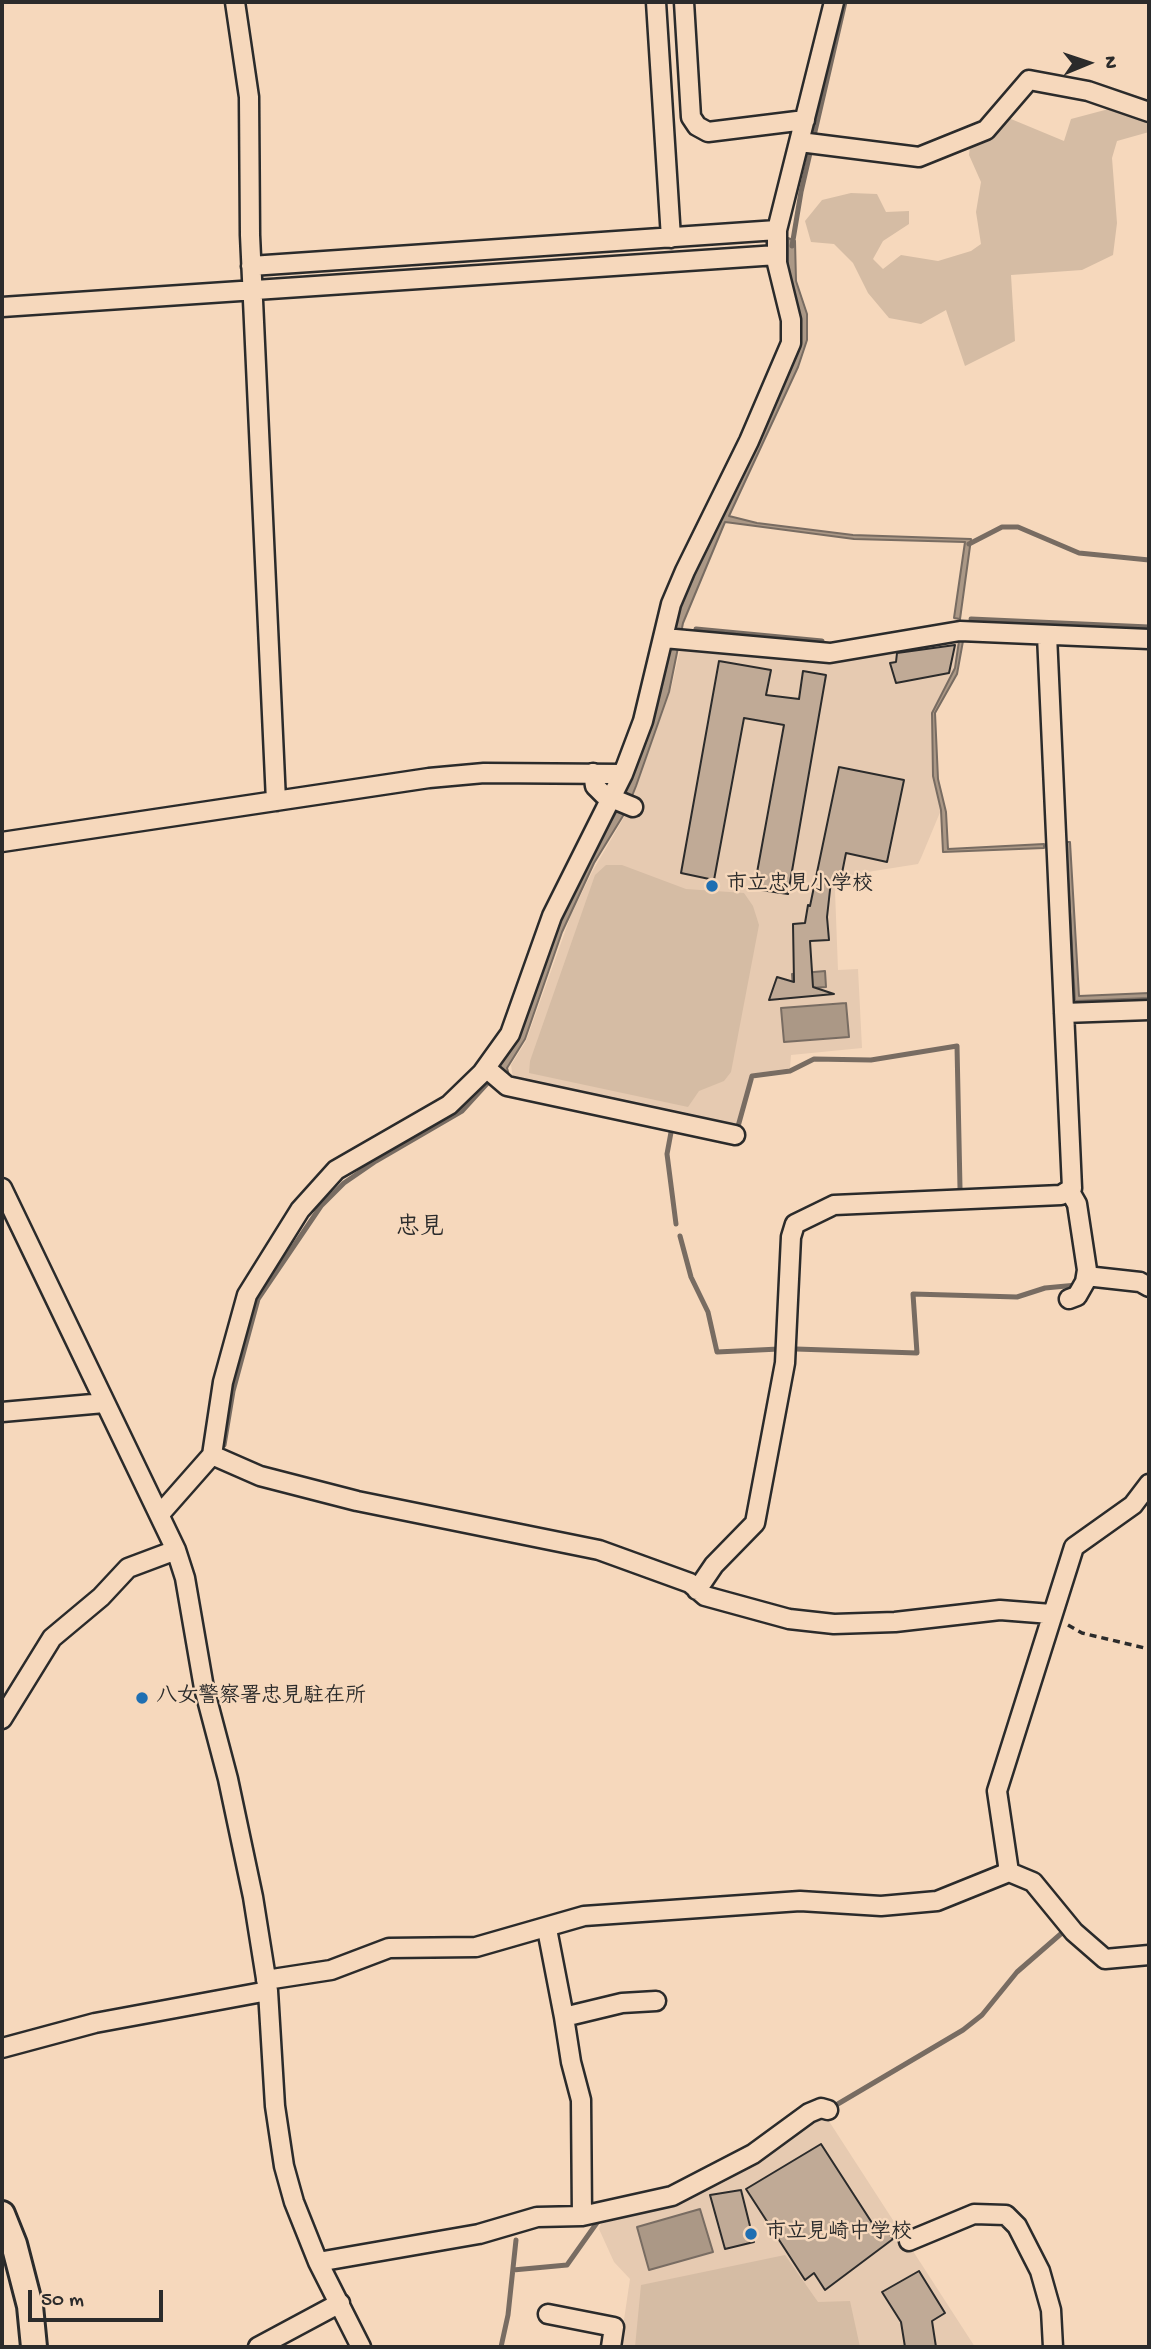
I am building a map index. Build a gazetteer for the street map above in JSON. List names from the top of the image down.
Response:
{
  "districts": ["忠見"],
  "places": ["市立忠見小学校", "八女警察署忠見駐在所", "市立見崎中学校"],
  "scale_bar": "50 m",
  "north": "right"
}
